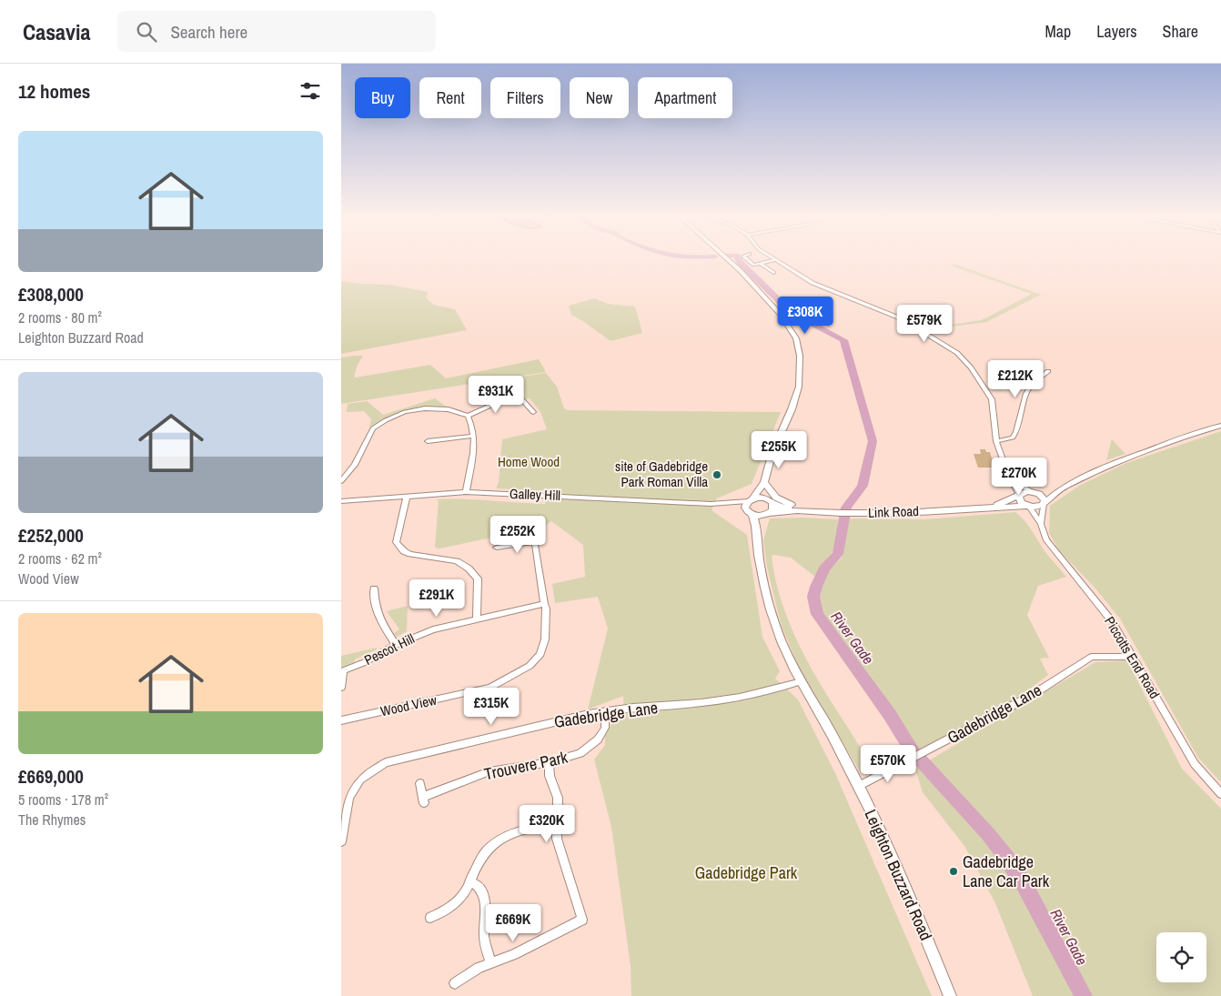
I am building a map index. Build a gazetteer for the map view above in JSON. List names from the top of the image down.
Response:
{
  "streets": {
    "main road": ["Link Road", "Leighton Buzzard Road"],
    "street": [
      "Galley Hill",
      "Pescot Hill",
      "Piccotts End Road",
      "Wood View",
      "Gadebridge Lane",
      "Trouvere Park"
    ]
  },
  "crossings": [
    ["Galley Hill", "Link Road"],
    ["Galley Hill", "Leighton Buzzard Road"],
    ["Link Road", "Piccotts End Road"],
    ["Link Road", "Leighton Buzzard Road"],
    ["Pescot Hill", "Wood View"],
    ["Piccotts End Road", "Gadebridge Lane"],
    ["Gadebridge Lane", "Trouvere Park"],
    ["Gadebridge Lane", "Leighton Buzzard Road"]
  ],
  "water": ["River Gade"],
  "parks": ["Home Wood", "Gadebridge Park"],
  "places": ["site of Gadebridge Park Roman Villa", "Gadebridge Lane Car Park"],
  "page": {
    "header": "Casavia",
    "search": "Search here",
    "nav": ["Map", "Layers", "Share"],
    "heading": "12 homes",
    "chip": [
      "Buy",
      "Rent",
      "Filters",
      "New",
      "Apartment"
    ],
    "list": [
      {
        "name": "£308,000",
        "note": "2 rooms · 80 m² · Leighton Buzzard Road"
      },
      {
        "name": "£252,000",
        "note": "2 rooms · 62 m² · Wood View"
      },
      {
        "name": "£669,000",
        "note": "5 rooms · 178 m² · The Rhymes"
      }
    ],
    "price": [
      "£308K",
      "£579K",
      "£212K",
      "£931K",
      "£255K",
      "£270K",
      "£252K",
      "£291K",
      "£315K",
      "£570K",
      "£320K",
      "£669K"
    ]
  }
}
